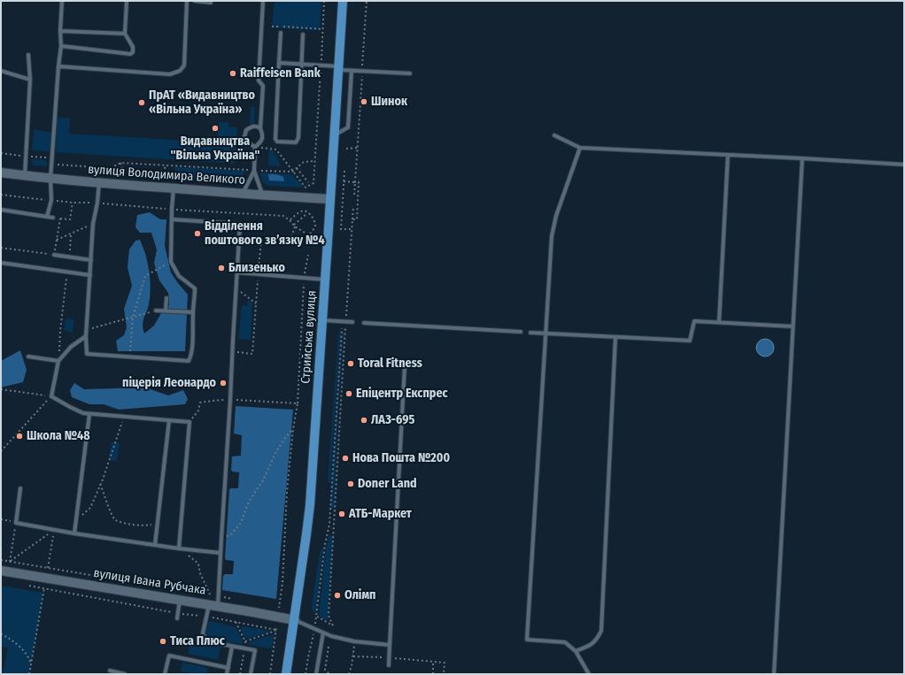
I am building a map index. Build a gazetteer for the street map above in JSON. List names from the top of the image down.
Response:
{
  "streets": {
    "main road": ["вулиця Володимира Великого", "Стрийська вулиця", "вулиця Івана Рубчака"]
  },
  "crossings": [
    ["вулиця Володимира Великого", "Стрийська вулиця"],
    ["Стрийська вулиця", "вулиця Івана Рубчака"]
  ],
  "places": [
    "Raiffeisen Bank",
    "Шинок",
    "ПрАТ «Видавництво «Вільна Україна»",
    "Видавництва \"Вільна Україна\"",
    "Відділення поштового зв’язку №4",
    "Близенько",
    "Toral Fitness",
    "піцерія Леонардо",
    "Епіцентр Експрес",
    "ЛАЗ-695",
    "Школа №48",
    "Нова Пошта №200",
    "Doner Land",
    "АТБ-Маркет",
    "Олімп",
    "Тиса Плюс"
  ]
}
